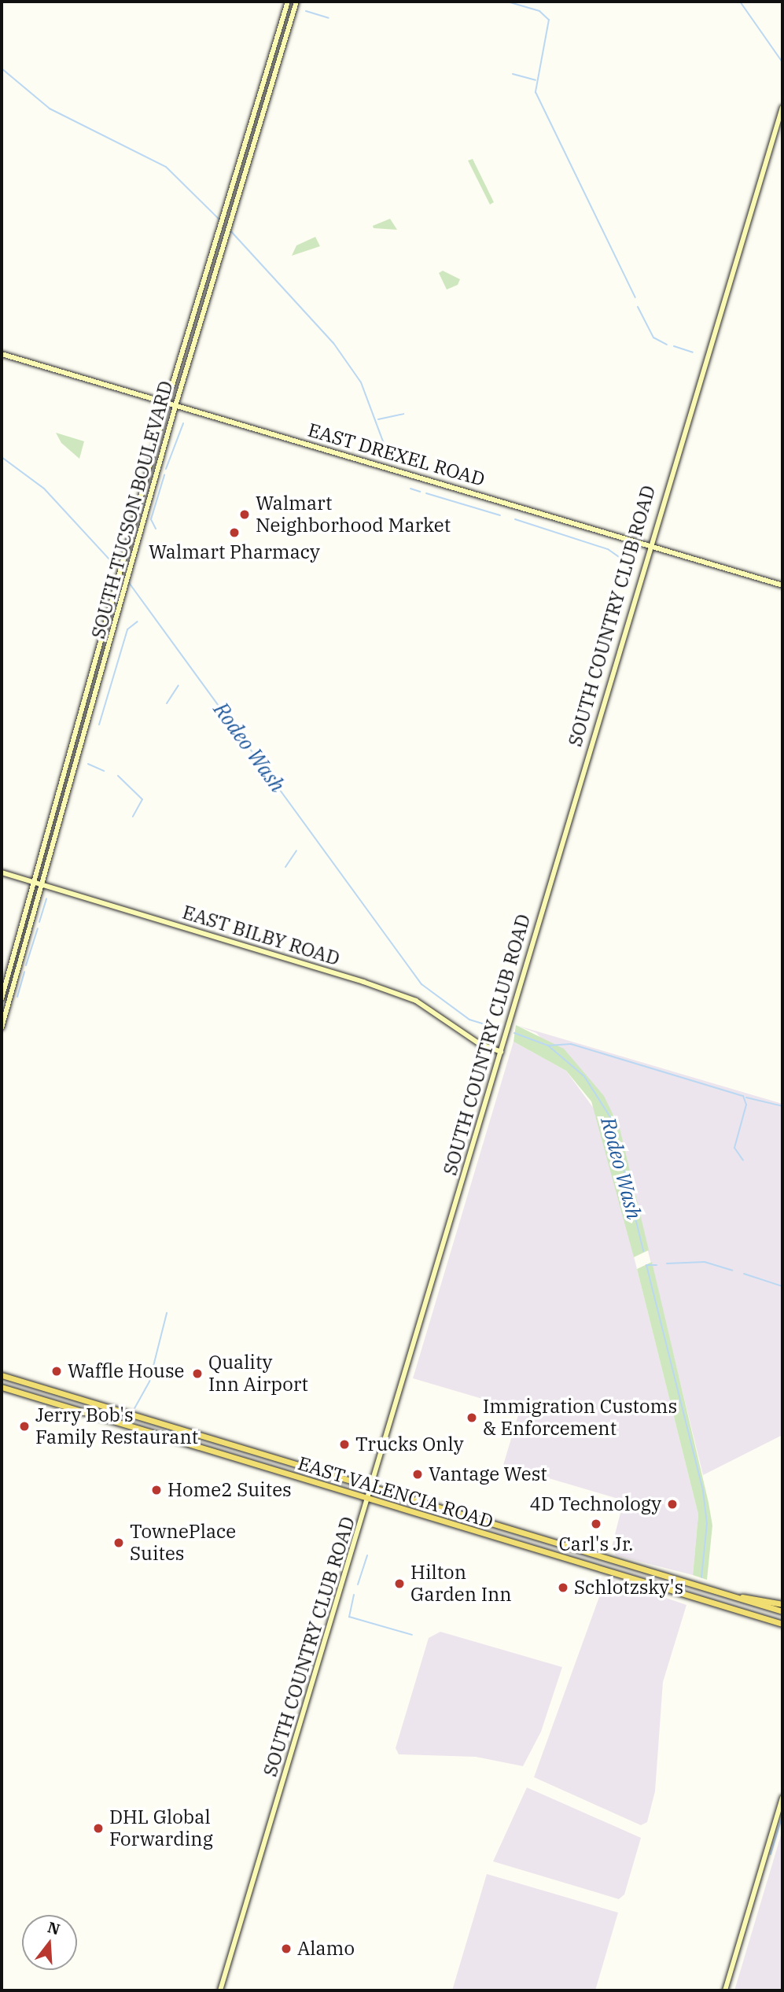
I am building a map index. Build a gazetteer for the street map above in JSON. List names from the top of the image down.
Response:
{
  "streets": {
    "main road": ["EAST VALENCIA ROAD"],
    "street": [
      "EAST DREXEL ROAD",
      "SOUTH TUCSON BOULEVARD",
      "SOUTH COUNTRY CLUB ROAD",
      "EAST BILBY ROAD"
    ]
  },
  "crossings": [
    ["EAST DREXEL ROAD", "SOUTH TUCSON BOULEVARD"],
    ["EAST DREXEL ROAD", "SOUTH COUNTRY CLUB ROAD"],
    ["SOUTH TUCSON BOULEVARD", "EAST BILBY ROAD"],
    ["SOUTH COUNTRY CLUB ROAD", "EAST BILBY ROAD"],
    ["SOUTH COUNTRY CLUB ROAD", "EAST VALENCIA ROAD"]
  ],
  "water": ["Rodeo Wash"],
  "places": [
    "Walmart Neighborhood Market",
    "Walmart Pharmacy",
    "Waffle House",
    "Quality Inn Airport",
    "Immigration Customs & Enforcement",
    "Jerry Bob's Family Restaurant",
    "Trucks Only",
    "Vantage West",
    "Home2 Suites",
    "4D Technology",
    "Carl's Jr.",
    "TownePlace Suites",
    "Hilton Garden Inn",
    "Schlotzsky's",
    "DHL Global Forwarding",
    "Alamo"
  ],
  "north": "top"
}
